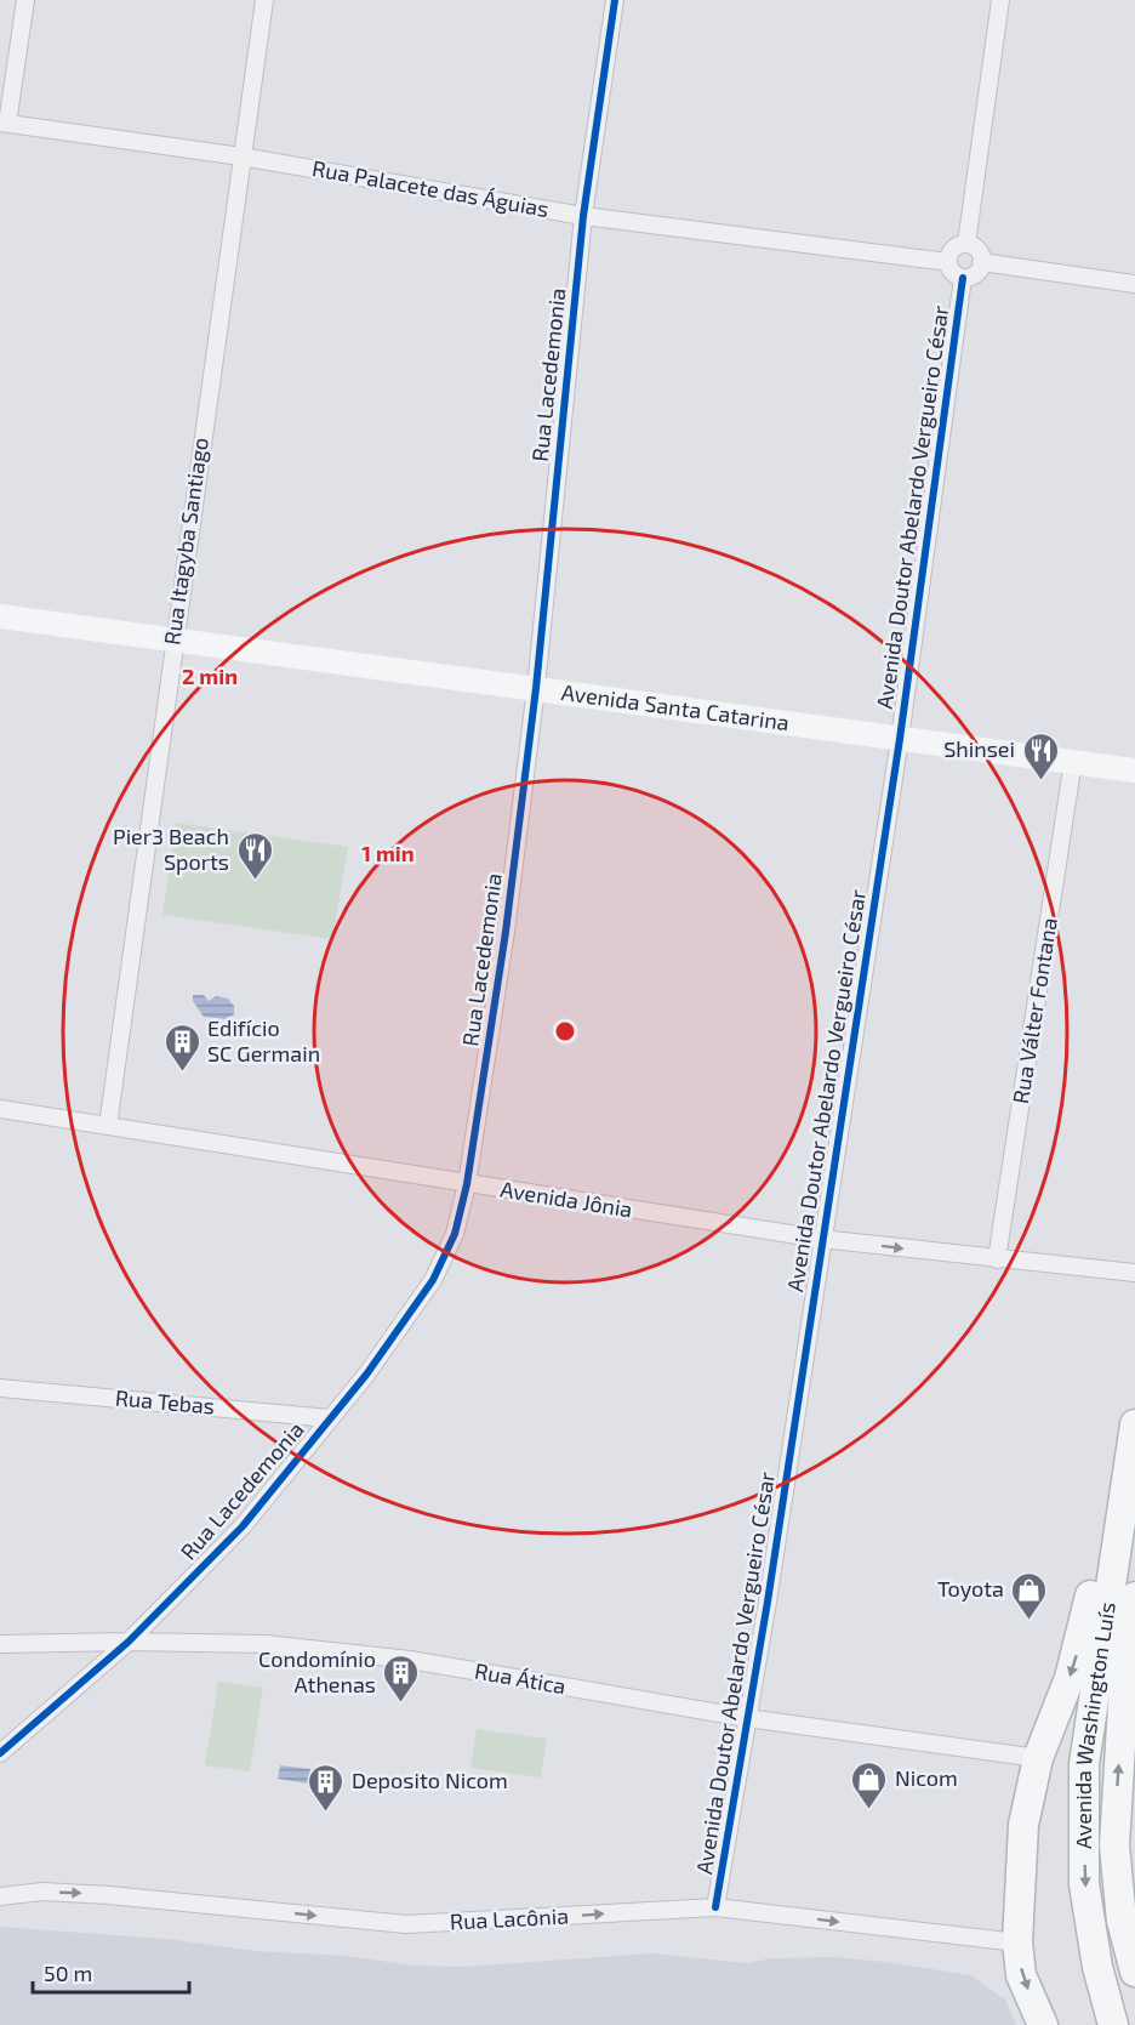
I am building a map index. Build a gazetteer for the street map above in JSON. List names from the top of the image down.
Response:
{
  "streets": {
    "highway": ["Avenida Washington Luís"],
    "street": [
      "Rua Palacete das Águias",
      "Rua Lacedemonia",
      "Avenida Doutor Abelardo Vergueiro César",
      "Rua Itagyba Santiago",
      "Avenida Santa Catarina",
      "Rua Válter Fontana",
      "Avenida Jônia",
      "Rua Tebas",
      "Rua Ática",
      "Rua Lacônia"
    ]
  },
  "crossings": [
    ["Rua Palacete das Águias", "Rua Lacedemonia"],
    ["Rua Palacete das Águias", "Avenida Doutor Abelardo Vergueiro César"],
    ["Rua Palacete das Águias", "Rua Itagyba Santiago"],
    ["Rua Lacedemonia", "Avenida Santa Catarina"],
    ["Rua Lacedemonia", "Avenida Jônia"],
    ["Rua Lacedemonia", "Rua Tebas"],
    ["Rua Lacedemonia", "Rua Ática"],
    ["Avenida Doutor Abelardo Vergueiro César", "Avenida Santa Catarina"],
    ["Avenida Doutor Abelardo Vergueiro César", "Avenida Jônia"],
    ["Avenida Doutor Abelardo Vergueiro César", "Rua Ática"],
    ["Avenida Doutor Abelardo Vergueiro César", "Rua Lacônia"],
    ["Rua Itagyba Santiago", "Avenida Santa Catarina"],
    ["Rua Itagyba Santiago", "Avenida Jônia"],
    ["Avenida Santa Catarina", "Rua Válter Fontana"],
    ["Rua Válter Fontana", "Avenida Jônia"]
  ],
  "one_way": ["Rua Lacônia"],
  "places": {
    "restaurant": ["Shinsei", "Pier3 Beach Sports"],
    "building": ["Edifício SC Germain", "Condomínio Athenas", "Deposito Nicom"],
    "shop": ["Toyota", "Nicom"]
  },
  "scale_bar": "50 m",
  "rings": ["2 min", "1 min"]
}
